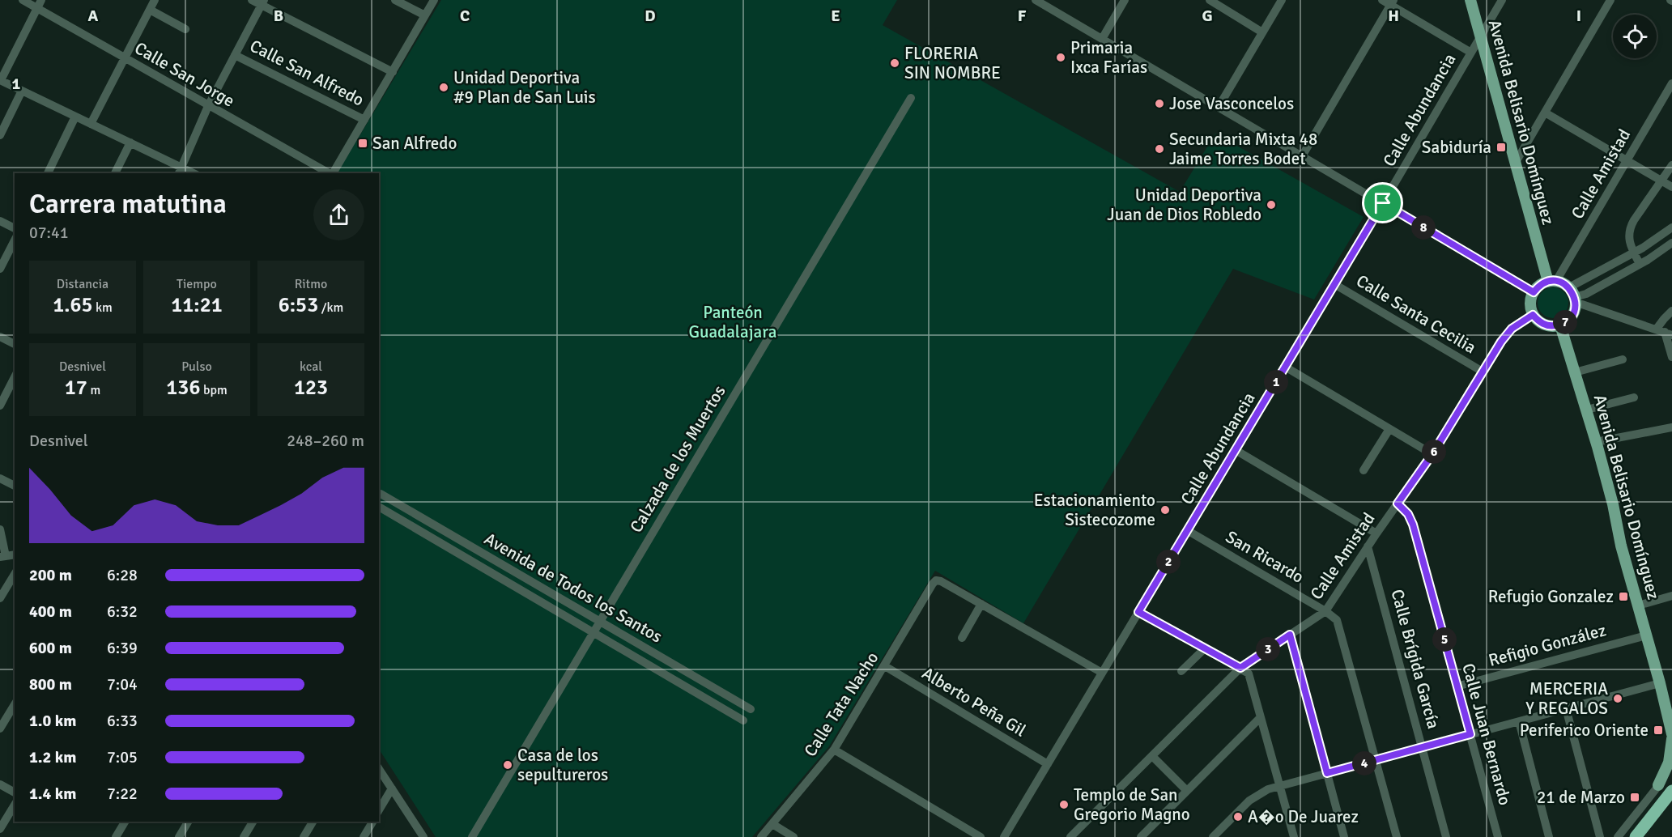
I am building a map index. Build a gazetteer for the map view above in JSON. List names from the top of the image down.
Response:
{
  "streets": {
    "main road": ["Avenida Belisario Domínguez"],
    "street": [
      "Calle San Alfredo",
      "Calle San Jorge",
      "Calle Abundancia",
      "Calle Amistad",
      "Calle Santa Cecilia",
      "Calzada de los Muertos",
      "San Ricardo",
      "Avenida de Todos los Santos",
      "Refigio González",
      "Calle Brígida García",
      "Alberto Peña Gil",
      "Calle Tata Nacho",
      "Calle Juan Bernardo"
    ]
  },
  "crossings": [
    ["Calle Abundancia", "Avenida Belisario Domínguez"],
    ["Calle Abundancia", "Calle Santa Cecilia"],
    ["Calle Abundancia", "San Ricardo"],
    ["Calle Abundancia", "Alberto Peña Gil"],
    ["Avenida Belisario Domínguez", "Calle Amistad"],
    ["Avenida Belisario Domínguez", "Refigio González"],
    ["Calle Amistad", "Calle Santa Cecilia"],
    ["Calle Amistad", "San Ricardo"],
    ["Calle Amistad", "Calle Brígida García"],
    ["Calle Amistad", "Calle Juan Bernardo"],
    ["Calzada de los Muertos", "Avenida de Todos los Santos"],
    ["Refigio González", "Calle Juan Bernardo"],
    ["Alberto Peña Gil", "Calle Tata Nacho"]
  ],
  "parks": ["Panteón Guadalajara"],
  "places": {
    "other": [
      "Primaria Ixca Farías",
      "FLORERIA SIN NOMBRE",
      "Unidad Deportiva #9 Plan de San Luis",
      "Jose Vasconcelos",
      "Secundaria Mixta 48 Jaime Torres Bodet",
      "Unidad Deportiva Juan de Dios Robledo",
      "Estacionamiento Sistecozome",
      "MERCERIA Y REGALOS",
      "Casa de los sepultureros",
      "Templo de San Gregorio Magno",
      "A�o De Juarez"
    ],
    "transit": [
      "San Alfredo",
      "Sabiduría",
      "Refugio Gonzalez",
      "Periferico Oriente",
      "21 de Marzo"
    ]
  },
  "page": {
    "heading": ["Carrera matutina", "07:41"],
    "pins": [
      "8",
      "7",
      "1",
      "6",
      "2",
      "5",
      "3",
      "4"
    ],
    "stats": [
      ["Distancia", "1.65 km"],
      ["Tiempo", "11:21"],
      ["Ritmo", "6:53 /km"],
      ["Desnivel", "17 m"],
      ["Pulso", "136 bpm"],
      ["kcal", "123"]
    ],
    "chart": ["Desnivel", "248–260 m"],
    "list": [
      {
        "name": "200 m",
        "note": "6:28"
      },
      {
        "name": "400 m",
        "note": "6:32"
      },
      {
        "name": "600 m",
        "note": "6:39"
      },
      {
        "name": "800 m",
        "note": "7:04"
      },
      {
        "name": "1.0 km",
        "note": "6:33"
      },
      {
        "name": "1.2 km",
        "note": "7:05"
      },
      {
        "name": "1.4 km",
        "note": "7:22"
      }
    ]
  },
  "grid": {
    "columns": [
      "A",
      "B",
      "C",
      "D",
      "E",
      "F",
      "G",
      "H",
      "I"
    ],
    "rows": ["1"]
  }
}
